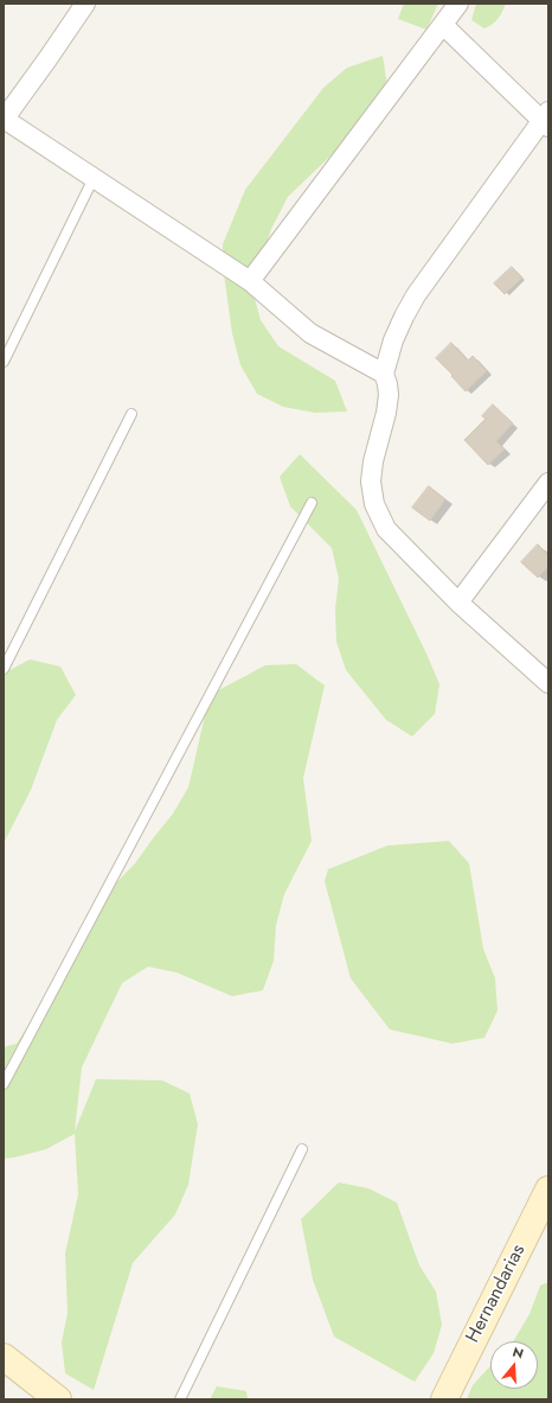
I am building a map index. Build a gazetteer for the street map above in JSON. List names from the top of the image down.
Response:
{
  "streets": {
    "street": ["Hernandarias"]
  },
  "north": "top"
}
